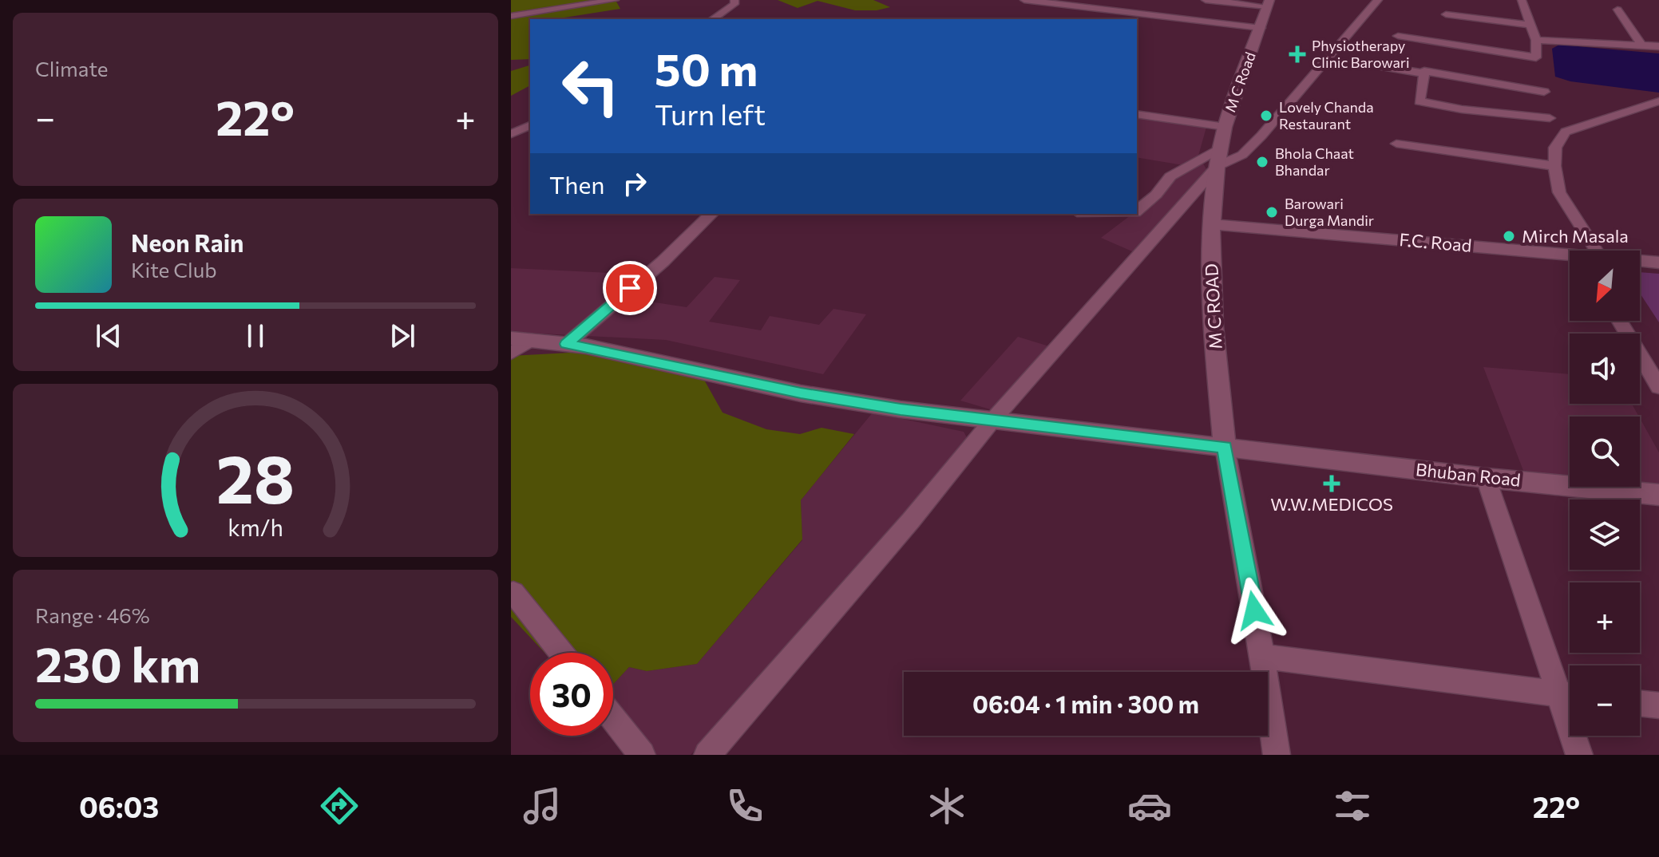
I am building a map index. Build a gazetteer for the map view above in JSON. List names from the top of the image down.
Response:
{
  "streets": {
    "street": [
      "M C Road",
      "F.C. Road",
      "M C ROAD",
      "Bhuban Road"
    ]
  },
  "crossings": [
    ["M C Road", "M C ROAD"],
    ["F.C. Road", "M C ROAD"],
    ["M C ROAD", "Bhuban Road"]
  ],
  "places": {
    "health": ["Physiotherapy Clinic Barowari", "W.W.MEDICOS"],
    "other": [
      "Lovely Chanda Restaurant",
      "Bhola Chaat Bhandar",
      "Barowari Durga Mandir",
      "Mirch Masala"
    ]
  },
  "north": "bottom left",
  "page": {
    "tile": [
      "Climate",
      ["Range · 46%", "230 km"]
    ],
    "turn": ["50 m", "Turn left"],
    "heat": ["−", "22°", "+"],
    "then": "Then",
    "song": ["Neon Rain", "Kite Club"],
    "map_buttons": ["+", "−"],
    "limit": "30",
    "trip": "06:04 · 1 min · 300 m",
    "tabs": ["06:03", "22°"],
    "gauge": ["28", "km/h"]
  }
}
